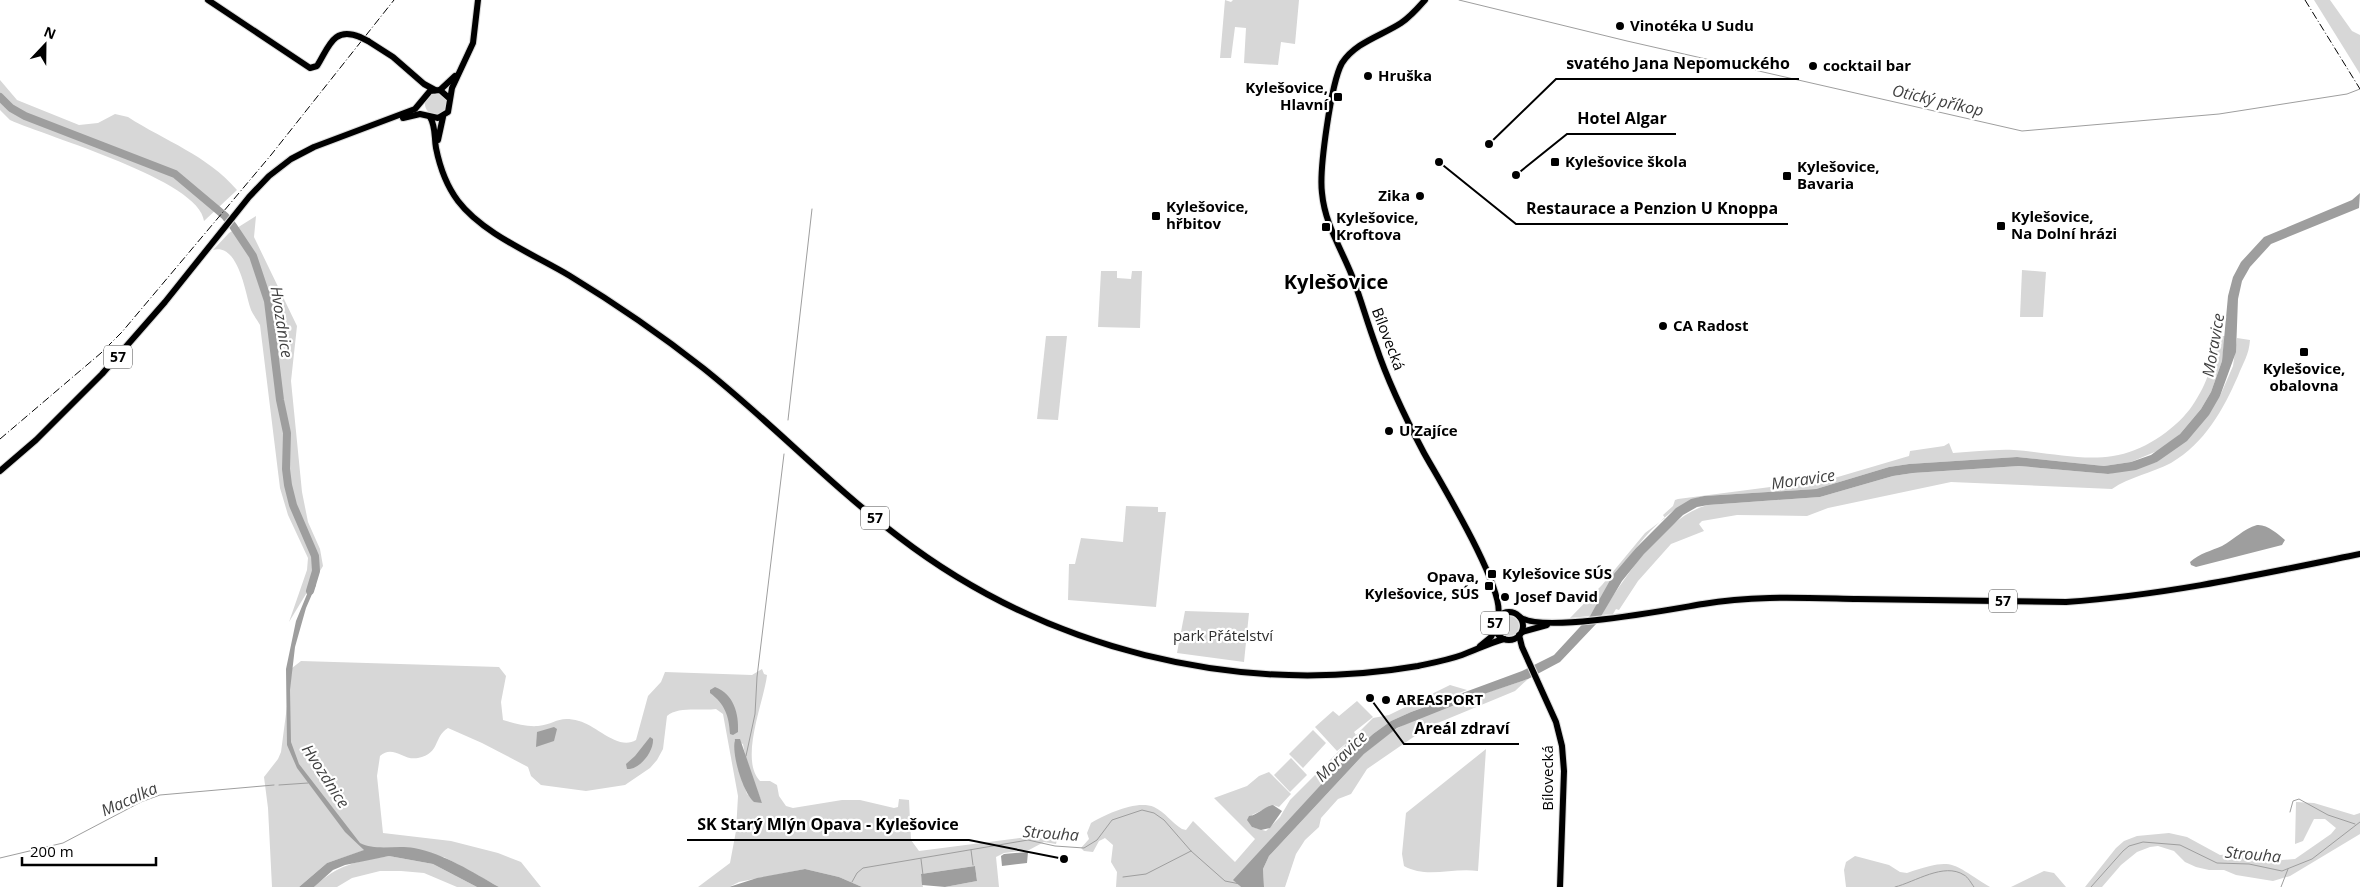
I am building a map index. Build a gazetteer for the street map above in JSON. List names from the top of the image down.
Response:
{
  "streets": {
    "main road": ["Bílovecká", "57"]
  },
  "crossings": [
    ["Bílovecká", "57"]
  ],
  "districts": ["Kylešovice"],
  "water": [
    "Otický příkop",
    "Hvozdnice",
    "Moravice",
    "Macalka",
    "Strouha"
  ],
  "parks": ["park Přátelství"],
  "places": {
    "other": [
      "Vinotéka U Sudu",
      "cocktail bar",
      "Hruška",
      "svatého Jana Nepomuckého",
      "Restaurace a Penzion U Knoppa",
      "Hotel Algar",
      "Zika",
      "CA Radost",
      "U Zajíce",
      "Josef David",
      "Areál zdraví",
      "AREASPORT",
      "SK Starý Mlýn Opava - Kylešovice"
    ],
    "transit": [
      "Kylešovice, Hlavní",
      "Kylešovice škola",
      "Kylešovice, Bavaria",
      "Kylešovice, hřbitov",
      "Kylešovice, Na Dolní hrázi",
      "Kylešovice, Kroftova",
      "Kylešovice, obalovna",
      "Kylešovice SÚS",
      "Opava, Kylešovice, SÚS"
    ]
  },
  "scale_bar": "200 m",
  "north": "top"
}
